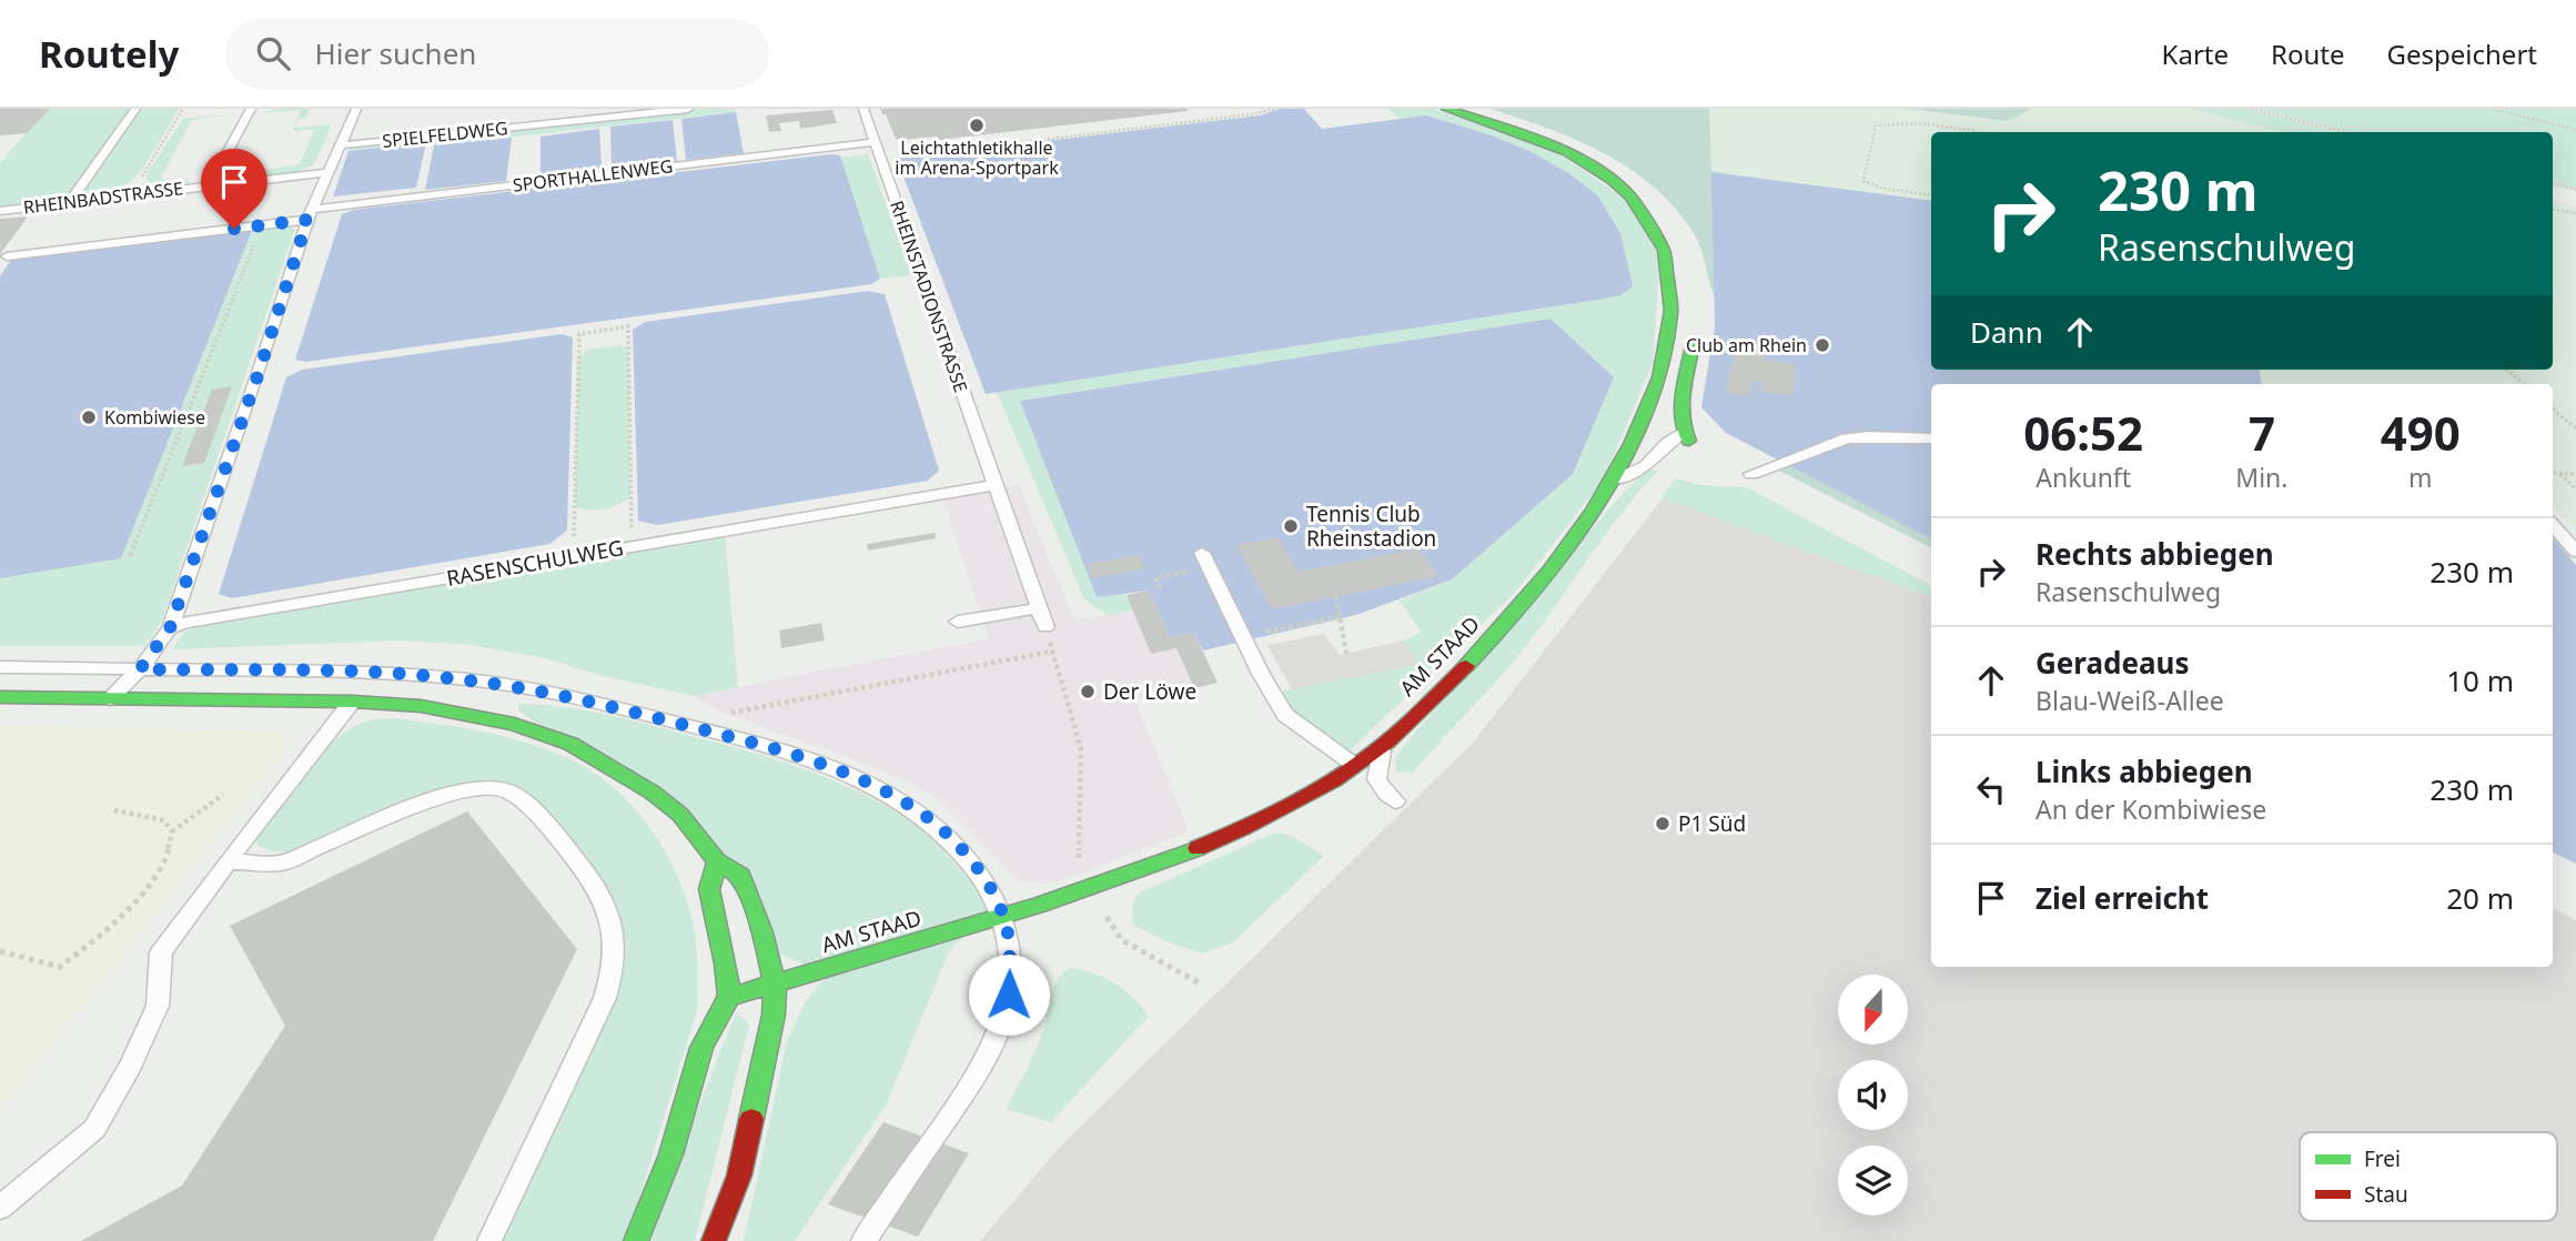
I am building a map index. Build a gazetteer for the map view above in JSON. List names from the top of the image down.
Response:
{
  "streets": {
    "street": ["AM STAAD"],
    "lane": [
      "SPIELFELDWEG",
      "SPORTHALLENWEG",
      "RHEINBADSTRASSE",
      "RHEINSTADIONSTRASSE",
      "RASENSCHULWEG"
    ]
  },
  "crossings": [
    ["SPORTHALLENWEG", "RHEINSTADIONSTRASSE"],
    ["RHEINSTADIONSTRASSE", "RASENSCHULWEG"]
  ],
  "places": [
    "Leichtathletikhalle im Arena-Sportpark",
    "Club am Rhein",
    "Kombiwiese",
    "Tennis Club Rheinstadion",
    "Der Löwe",
    "P1 Süd"
  ],
  "legend": ["Frei", "Stau"],
  "north": "bottom",
  "page": {
    "header": "Routely",
    "search": "Hier suchen",
    "nav": ["Karte", "Route", "Gespeichert"],
    "turn": ["230 m", "Rasenschulweg"],
    "then": "Dann",
    "eta": [
      "06:52",
      "Ankunft",
      "7",
      "Min.",
      "490",
      "m"
    ],
    "list": [
      {
        "name": "Rechts abbiegen",
        "note": "Rasenschulweg",
        "value": "230 m"
      },
      {
        "name": "Geradeaus",
        "note": "Blau-Weiß-Allee",
        "value": "10 m"
      },
      {
        "name": "Links abbiegen",
        "note": "An der Kombiwiese",
        "value": "230 m"
      },
      {
        "name": "Ziel erreicht",
        "value": "20 m"
      }
    ]
  }
}
